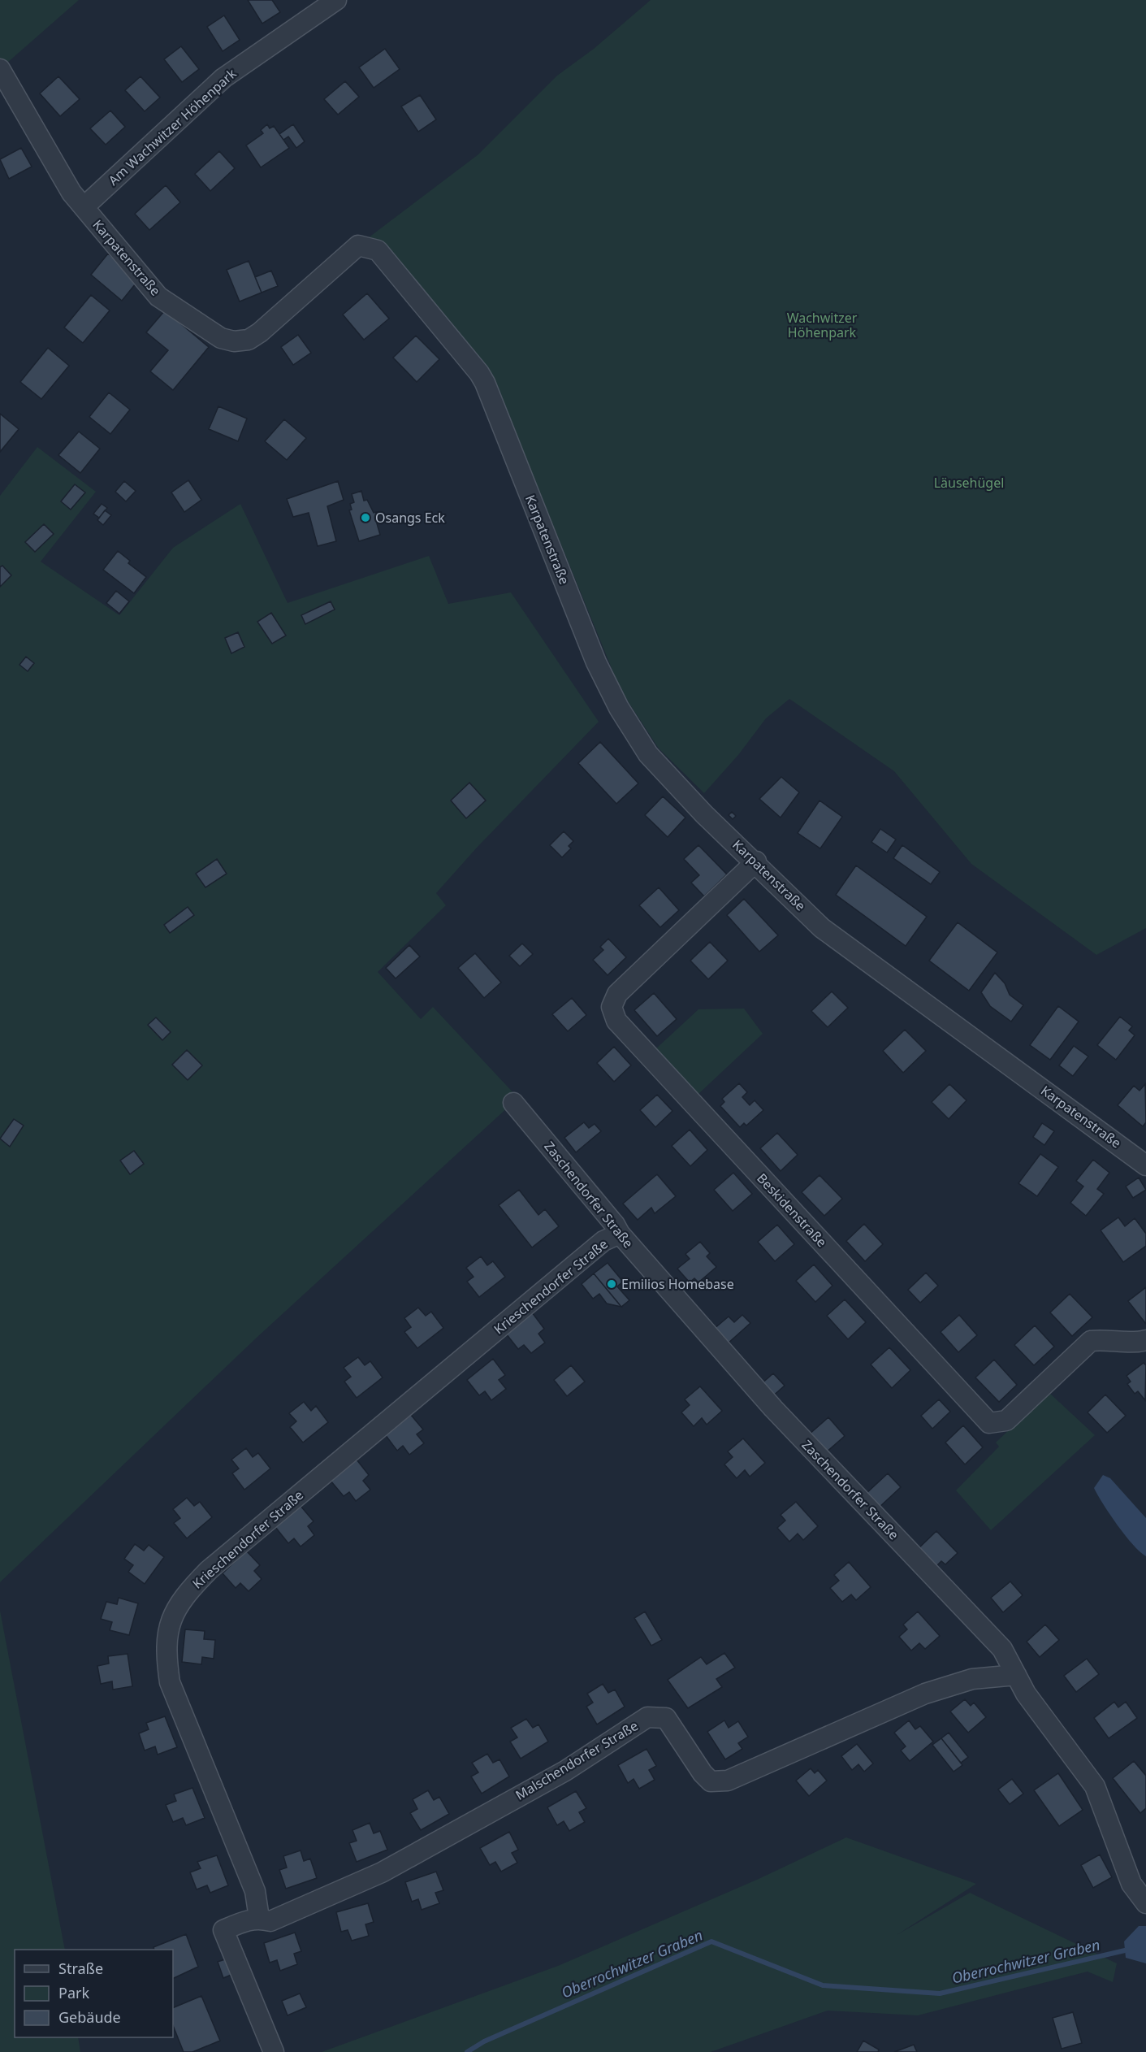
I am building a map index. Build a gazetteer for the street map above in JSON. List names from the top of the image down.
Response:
{
  "streets": {
    "street": [
      "Am Wachwitzer Höhenpark",
      "Karpatenstraße",
      "Zaschendorfer Straße",
      "Beskidenstraße",
      "Krieschendorfer Straße",
      "Malschendorfer Straße"
    ]
  },
  "crossings": [
    ["Am Wachwitzer Höhenpark", "Karpatenstraße"],
    ["Karpatenstraße", "Beskidenstraße"],
    ["Zaschendorfer Straße", "Krieschendorfer Straße"],
    ["Zaschendorfer Straße", "Malschendorfer Straße"],
    ["Krieschendorfer Straße", "Malschendorfer Straße"]
  ],
  "water": ["Oberrochwitzer Graben"],
  "parks": ["Wachwitzer Höhenpark", "Läusehügel"],
  "places": ["Osangs Eck", "Emilios Homebase"],
  "legend": ["Straße", "Park", "Gebäude"]
}
